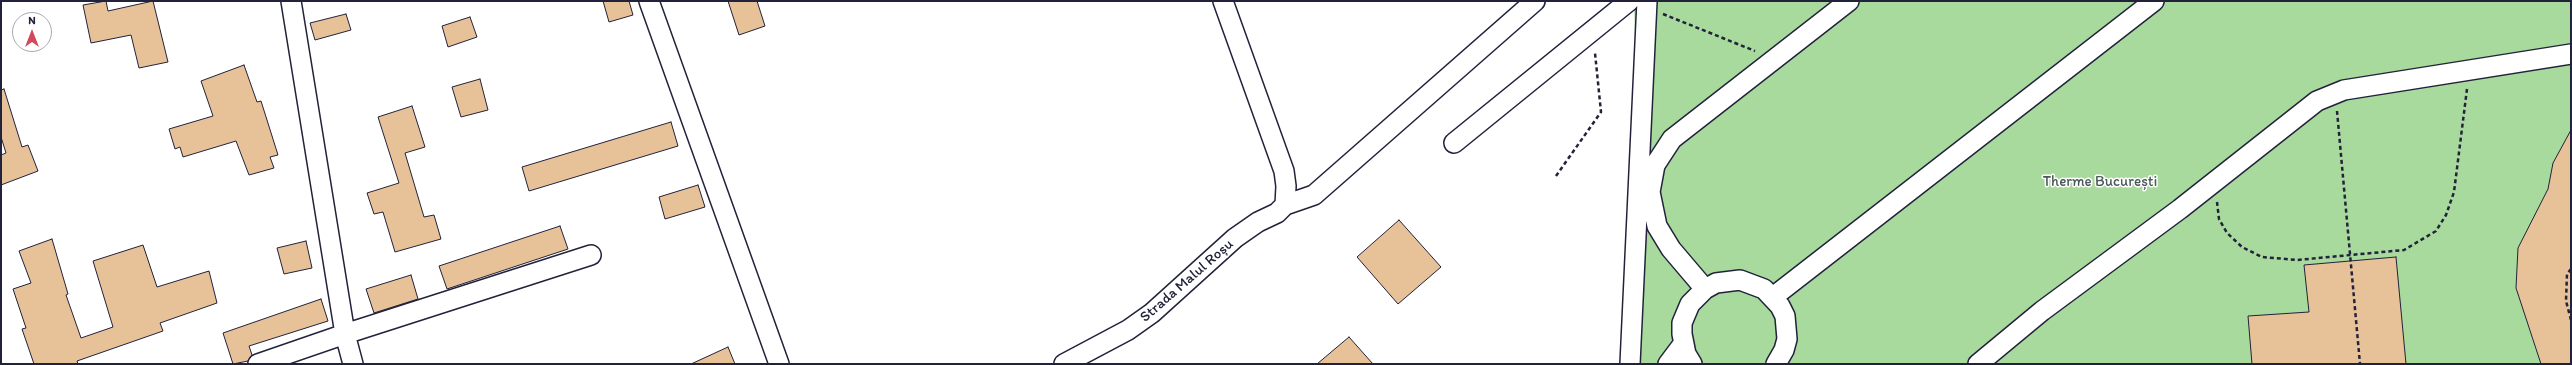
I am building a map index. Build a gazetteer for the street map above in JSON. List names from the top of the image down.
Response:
{
  "streets": {
    "street": ["Strada Malul Roșu"]
  },
  "parks": ["Therme București"],
  "north": "top"
}
